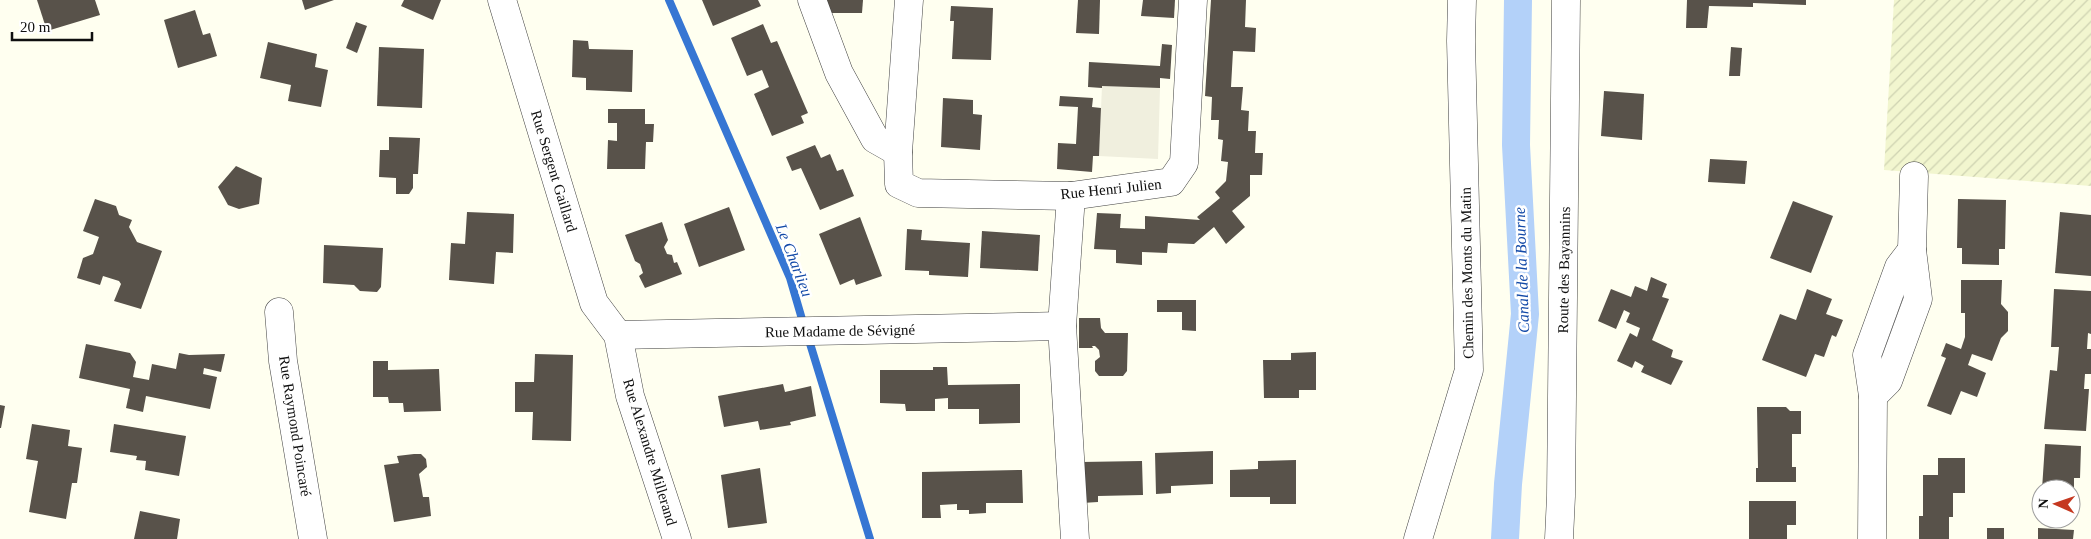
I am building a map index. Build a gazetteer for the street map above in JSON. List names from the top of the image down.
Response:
{
  "streets": {
    "street": [
      "Rue Sergent Gaillard",
      "Rue Henri Julien",
      "Route des Bayannins",
      "Chemin des Monts du Matin",
      "Rue Madame de Sévigné",
      "Rue Raymond Poincaré",
      "Rue Alexandre Millerand"
    ]
  },
  "crossings": [
    ["Rue Sergent Gaillard", "Rue Madame de Sévigné"],
    ["Rue Sergent Gaillard", "Rue Alexandre Millerand"],
    ["Rue Madame de Sévigné", "Rue Alexandre Millerand"]
  ],
  "water": ["Le Charlieu", "Canal de la Bourne"],
  "scale_bar": "20 m",
  "north": "left"
}
